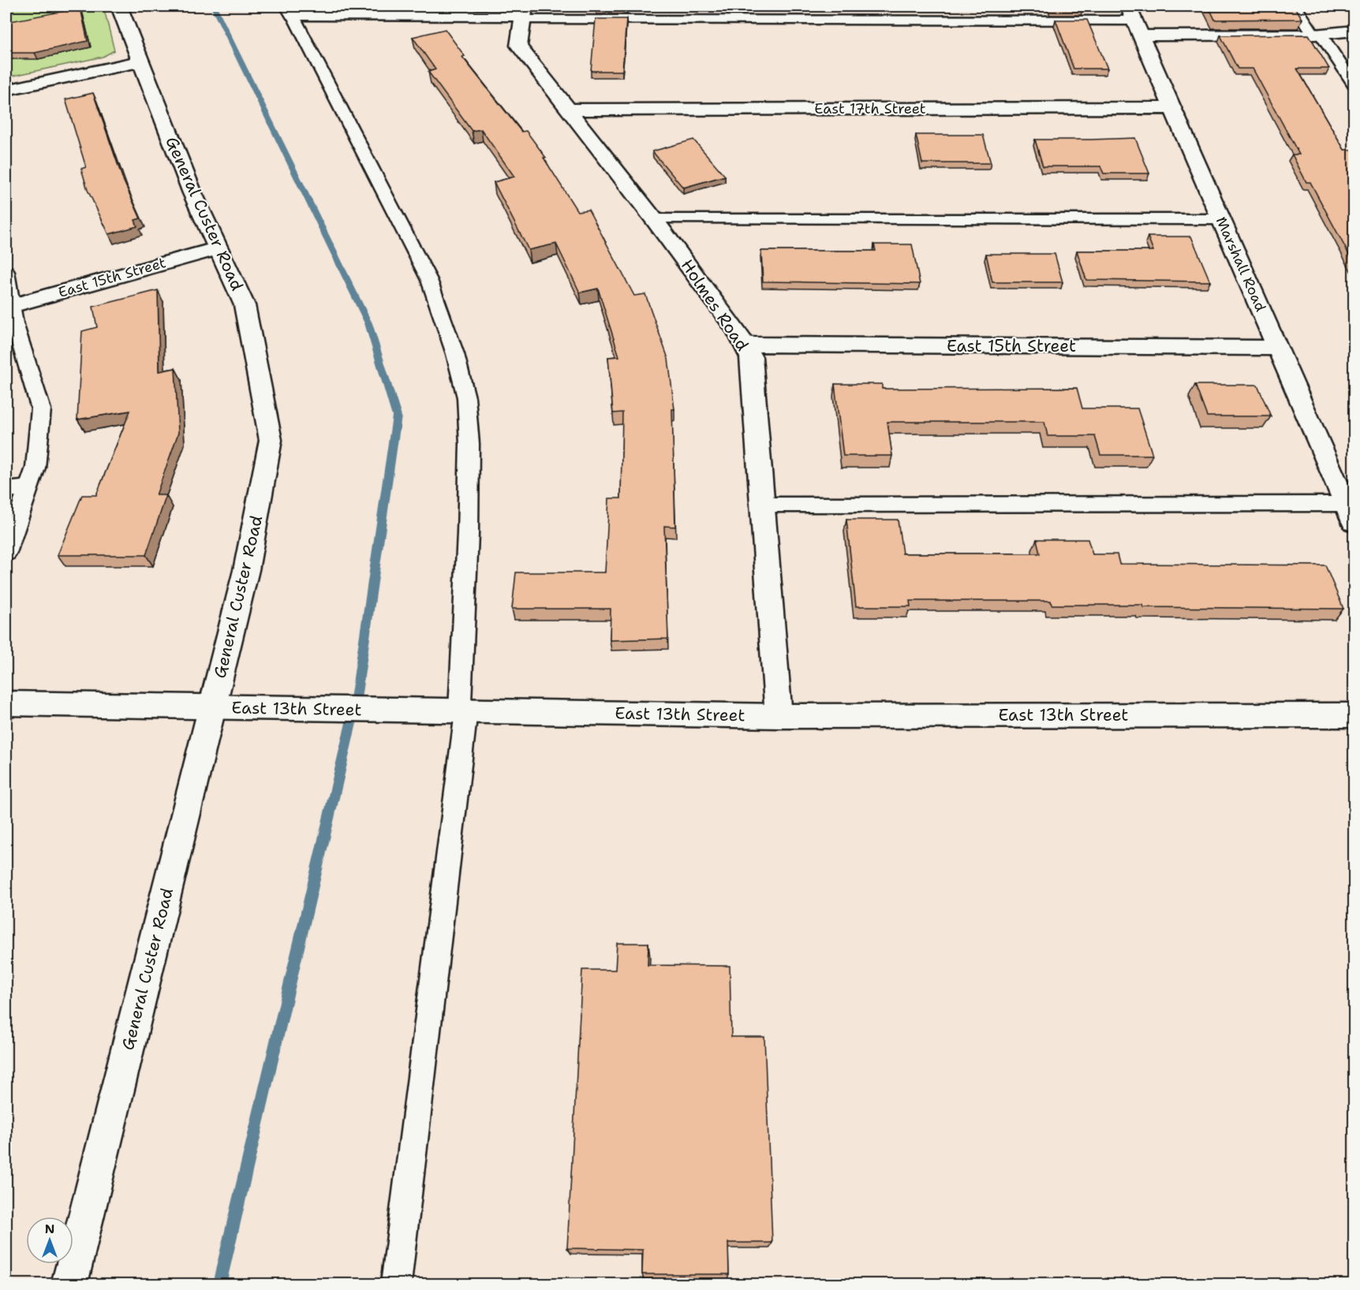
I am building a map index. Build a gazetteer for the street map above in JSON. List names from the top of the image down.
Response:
{
  "streets": {
    "street": [
      "East 17th Street",
      "General Custer Road",
      "Marshall Road",
      "East 15th Street",
      "Holmes Road",
      "East 13th Street"
    ]
  },
  "crossings": [
    ["East 17th Street", "Marshall Road"],
    ["East 17th Street", "Holmes Road"],
    ["General Custer Road", "East 15th Street"],
    ["General Custer Road", "East 13th Street"],
    ["Marshall Road", "East 15th Street"],
    ["East 15th Street", "Holmes Road"],
    ["Holmes Road", "East 13th Street"]
  ],
  "north": "top"
}
